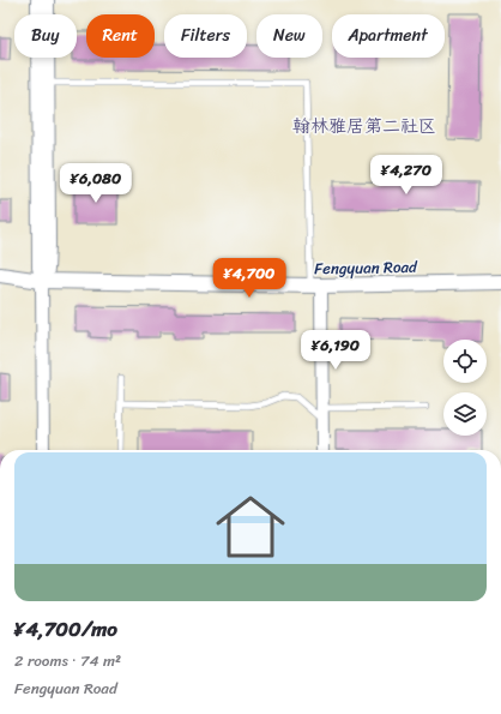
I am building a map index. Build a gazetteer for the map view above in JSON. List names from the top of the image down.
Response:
{
  "streets": {
    "street": ["Fengyuan Road"]
  },
  "districts": ["翰林雅居第二社区"],
  "page": {
    "chip": [
      "Buy",
      "Rent",
      "Filters",
      "New",
      "Apartment"
    ],
    "price": [
      "¥4,270",
      "¥6,080",
      "¥4,700",
      "¥6,190"
    ],
    "list": [
      {
        "name": "¥4,700/mo",
        "note": "2 rooms · 74 m² · Fengyuan Road"
      }
    ]
  }
}
